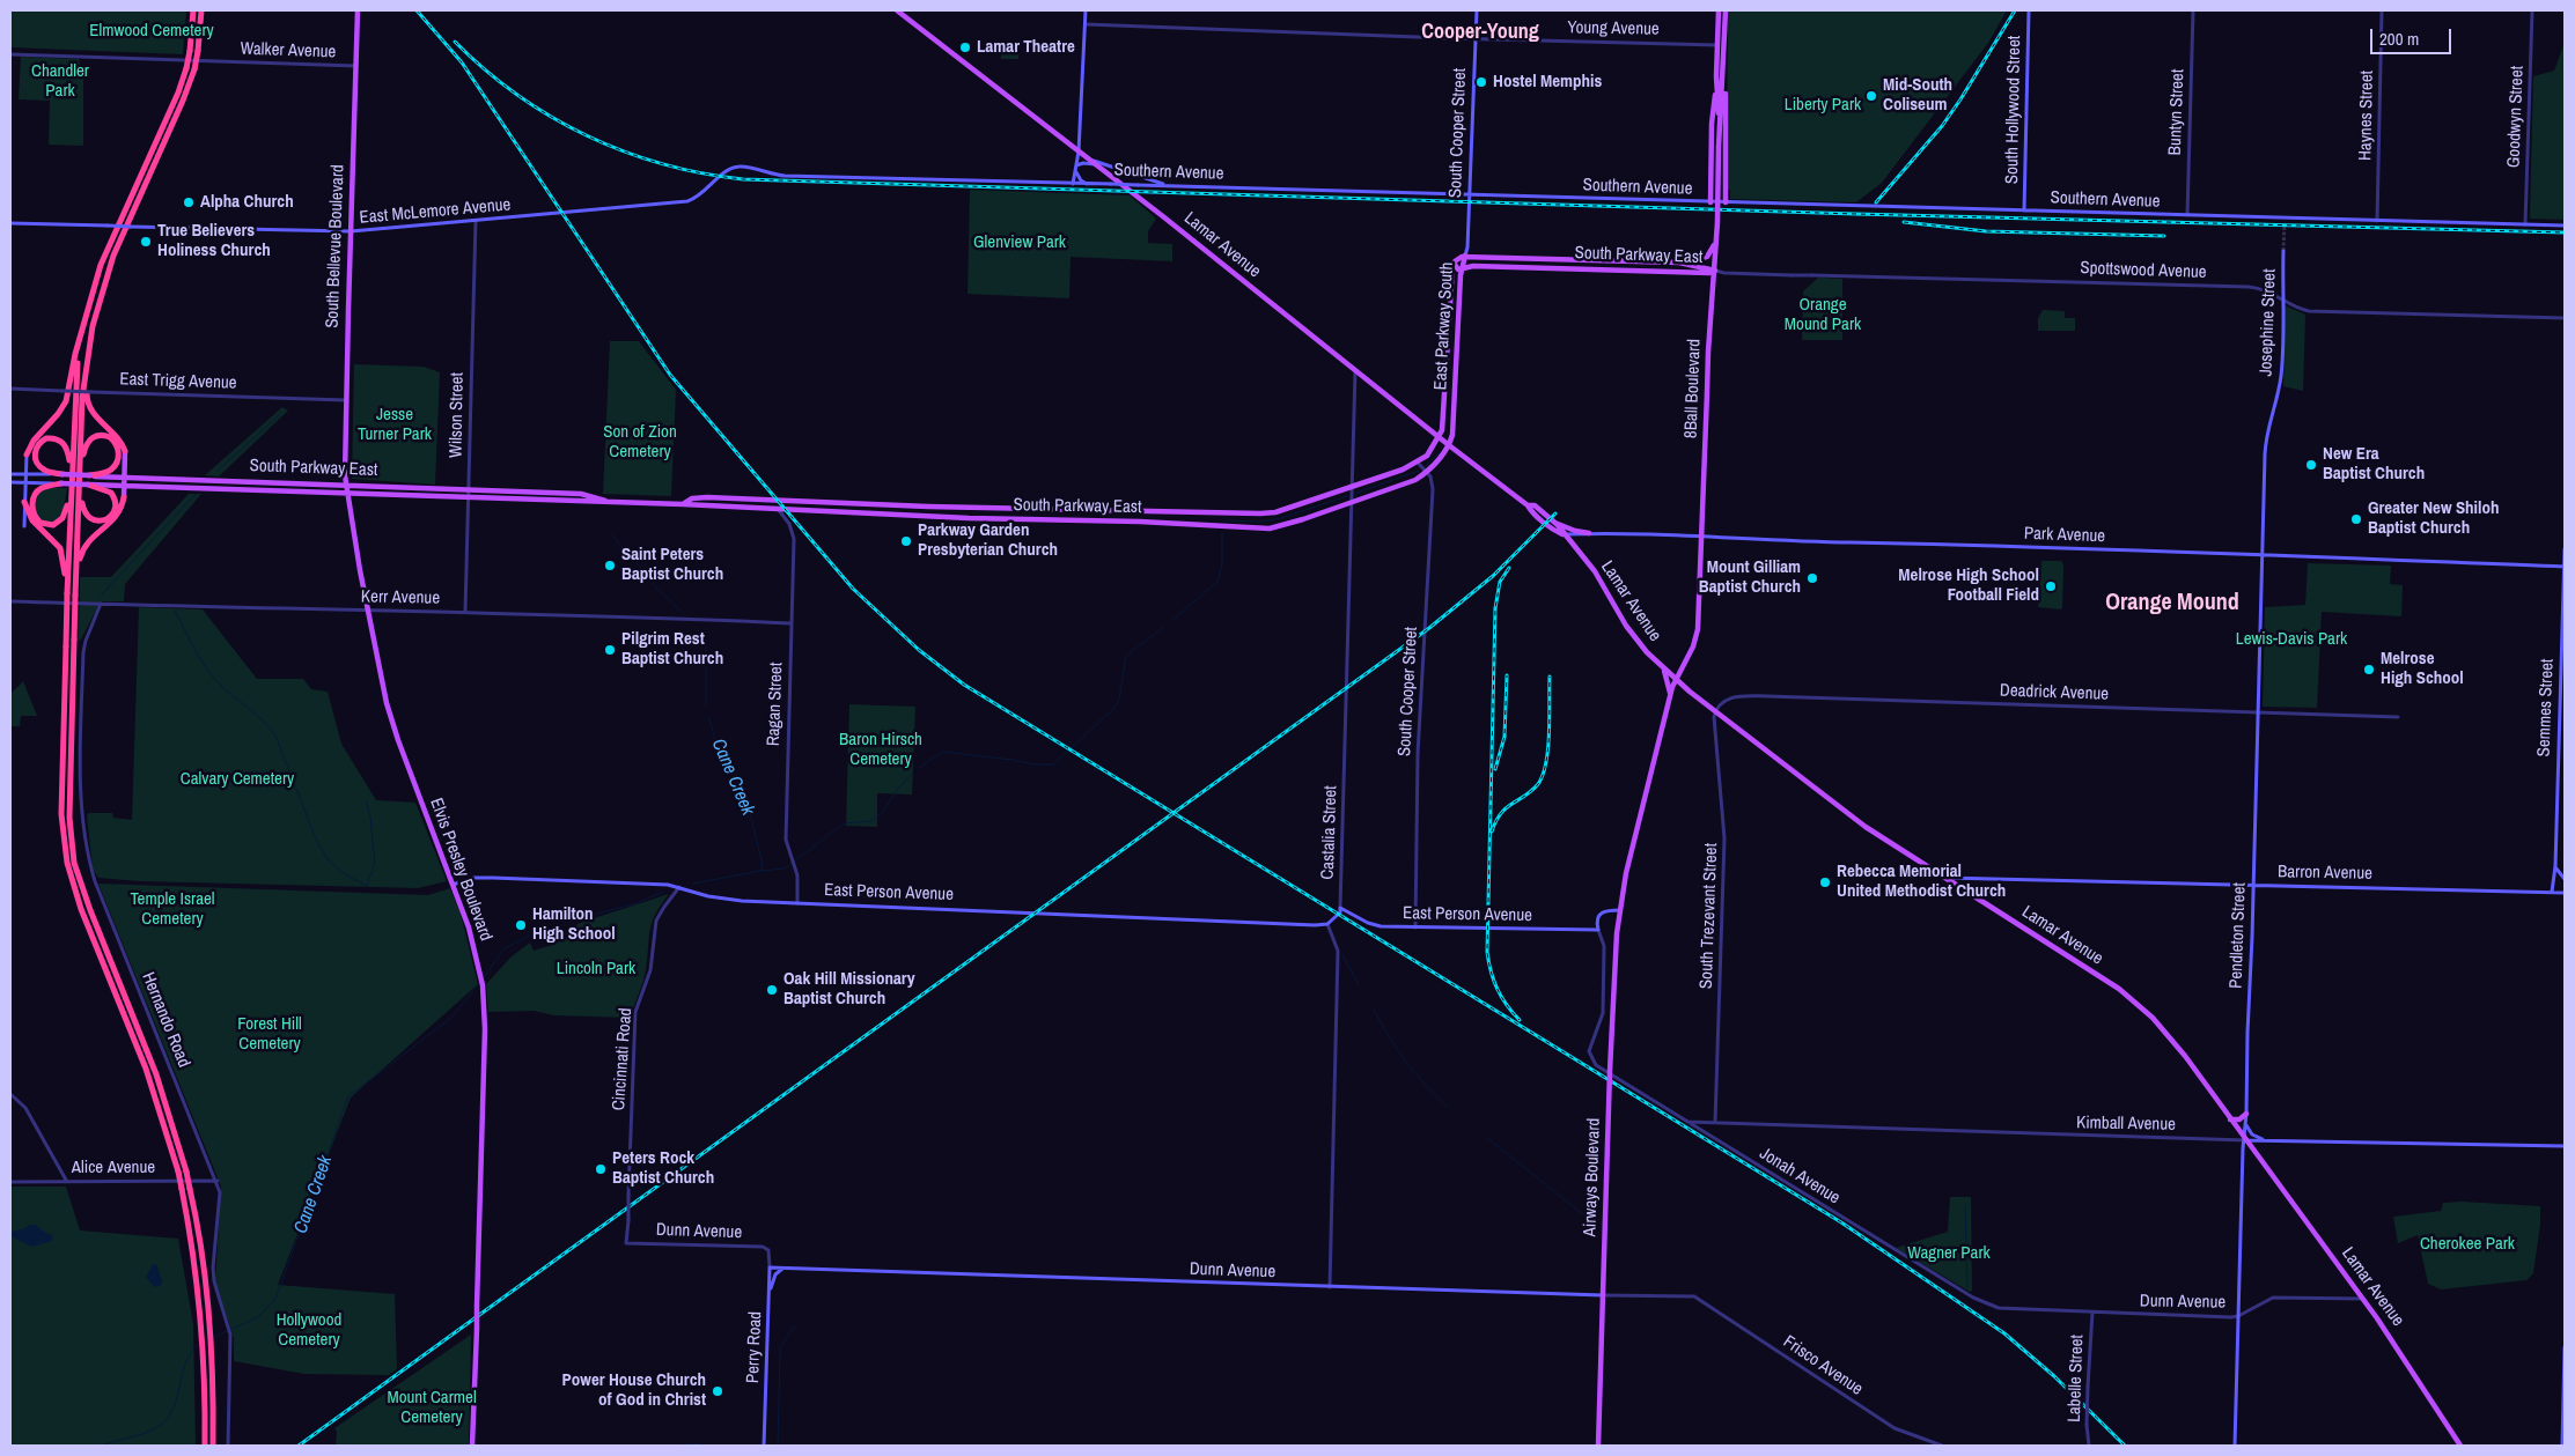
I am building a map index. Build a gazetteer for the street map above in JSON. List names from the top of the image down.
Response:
{
  "streets": {
    "main road": [
      "South Hollywood Street",
      "South Cooper Street",
      "Southern Avenue",
      "East McLemore Avenue",
      "Lamar Avenue",
      "South Bellevue Boulevard",
      "South Parkway East",
      "Josephine Street",
      "East Parkway South",
      "8Ball Boulevard",
      "Park Avenue",
      "Semmes Street",
      "Elvis Presley Boulevard",
      "Barron Avenue",
      "East Person Avenue",
      "Pendleton Street",
      "Kimball Avenue",
      "Airways Boulevard",
      "Dunn Avenue",
      "Perry Road"
    ],
    "street": [
      "Young Avenue",
      "Walker Avenue",
      "Buntyn Street",
      "Haynes Street",
      "Goodwyn Street",
      "Spottswood Avenue",
      "East Trigg Avenue",
      "Wilson Street",
      "Kerr Avenue",
      "Deadrick Avenue",
      "Ragan Street",
      "Castalia Street",
      "South Trezevant Street",
      "Hernando Road",
      "Cincinnati Road",
      "Alice Avenue",
      "Jonah Avenue",
      "Frisco Avenue",
      "Labelle Street"
    ]
  },
  "crossings": [
    ["Young Avenue", "South Cooper Street"],
    ["Walker Avenue", "South Bellevue Boulevard"],
    ["South Hollywood Street", "Southern Avenue"],
    ["Buntyn Street", "Southern Avenue"],
    ["Haynes Street", "Southern Avenue"],
    ["Goodwyn Street", "Southern Avenue"],
    ["South Cooper Street", "Southern Avenue"],
    ["South Cooper Street", "South Parkway East"],
    ["South Cooper Street", "East Parkway South"],
    ["South Cooper Street", "East Person Avenue"],
    ["Southern Avenue", "East McLemore Avenue"],
    ["East McLemore Avenue", "South Bellevue Boulevard"],
    ["East McLemore Avenue", "Wilson Street"],
    ["Lamar Avenue", "South Parkway East"],
    ["Lamar Avenue", "East Parkway South"],
    ["Lamar Avenue", "Park Avenue"],
    ["Lamar Avenue", "Deadrick Avenue"],
    ["Lamar Avenue", "Castalia Street"],
    ["Lamar Avenue", "Barron Avenue"],
    ["Lamar Avenue", "South Trezevant Street"],
    ["Lamar Avenue", "Pendleton Street"],
    ["Lamar Avenue", "Kimball Avenue"],
    ["Lamar Avenue", "Airways Boulevard"],
    ["Lamar Avenue", "Dunn Avenue"],
    ["South Bellevue Boulevard", "South Parkway East"],
    ["South Bellevue Boulevard", "East Trigg Avenue"],
    ["South Bellevue Boulevard", "Elvis Presley Boulevard"],
    ["South Parkway East", "Spottswood Avenue"],
    ["South Parkway East", "East Parkway South"],
    ["South Parkway East", "8Ball Boulevard"],
    ["South Parkway East", "Wilson Street"],
    ["South Parkway East", "Ragan Street"],
    ["South Parkway East", "Castalia Street"],
    ["South Parkway East", "Elvis Presley Boulevard"],
    ["Spottswood Avenue", "Josephine Street"],
    ["Spottswood Avenue", "8Ball Boulevard"],
    ["Josephine Street", "Pendleton Street"],
    ["8Ball Boulevard", "Park Avenue"],
    ["Wilson Street", "Kerr Avenue"],
    ["Park Avenue", "Semmes Street"],
    ["Park Avenue", "Pendleton Street"],
    ["Kerr Avenue", "Ragan Street"],
    ["Kerr Avenue", "Elvis Presley Boulevard"],
    ["Kerr Avenue", "Hernando Road"],
    ["Deadrick Avenue", "South Trezevant Street"],
    ["Deadrick Avenue", "Pendleton Street"],
    ["Ragan Street", "East Person Avenue"],
    ["Semmes Street", "Barron Avenue"],
    ["Castalia Street", "East Person Avenue"],
    ["Elvis Presley Boulevard", "East Person Avenue"],
    ["Barron Avenue", "Pendleton Street"],
    ["East Person Avenue", "Cincinnati Road"],
    ["East Person Avenue", "Jonah Avenue"],
    ["South Trezevant Street", "Kimball Avenue"],
    ["Pendleton Street", "Kimball Avenue"],
    ["Pendleton Street", "Dunn Avenue"],
    ["Hernando Road", "Alice Avenue"],
    ["Cincinnati Road", "Dunn Avenue"],
    ["Kimball Avenue", "Jonah Avenue"],
    ["Jonah Avenue", "Dunn Avenue"],
    ["Airways Boulevard", "Dunn Avenue"],
    ["Dunn Avenue", "Perry Road"],
    ["Dunn Avenue", "Frisco Avenue"],
    ["Dunn Avenue", "Labelle Street"]
  ],
  "districts": ["Cooper-Young", "Orange Mound"],
  "water": ["Cane Creek"],
  "parks": [
    "Elmwood Cemetery",
    "Chandler Park",
    "Liberty Park",
    "Glenview Park",
    "Orange Mound Park",
    "Jesse Turner Park",
    "Son of Zion Cemetery",
    "Lewis-Davis Park",
    "Baron Hirsch Cemetery",
    "Calvary Cemetery",
    "Temple Israel Cemetery",
    "Lincoln Park",
    "Forest Hill Cemetery",
    "Cherokee Park",
    "Wagner Park",
    "Hollywood Cemetery",
    "Mount Carmel Cemetery"
  ],
  "places": [
    "Lamar Theatre",
    "Hostel Memphis",
    "Mid-South Coliseum",
    "Alpha Church",
    "True Believers Holiness Church",
    "New Era Baptist Church",
    "Greater New Shiloh Baptist Church",
    "Parkway Garden Presbyterian Church",
    "Saint Peters Baptist Church",
    "Mount Gilliam Baptist Church",
    "Melrose High School Football Field",
    "Pilgrim Rest Baptist Church",
    "Melrose High School",
    "Rebecca Memorial United Methodist Church",
    "Hamilton High School",
    "Oak Hill Missionary Baptist Church",
    "Peters Rock Baptist Church",
    "Power House Church of God in Christ"
  ],
  "scale_bar": "200 m"
}
